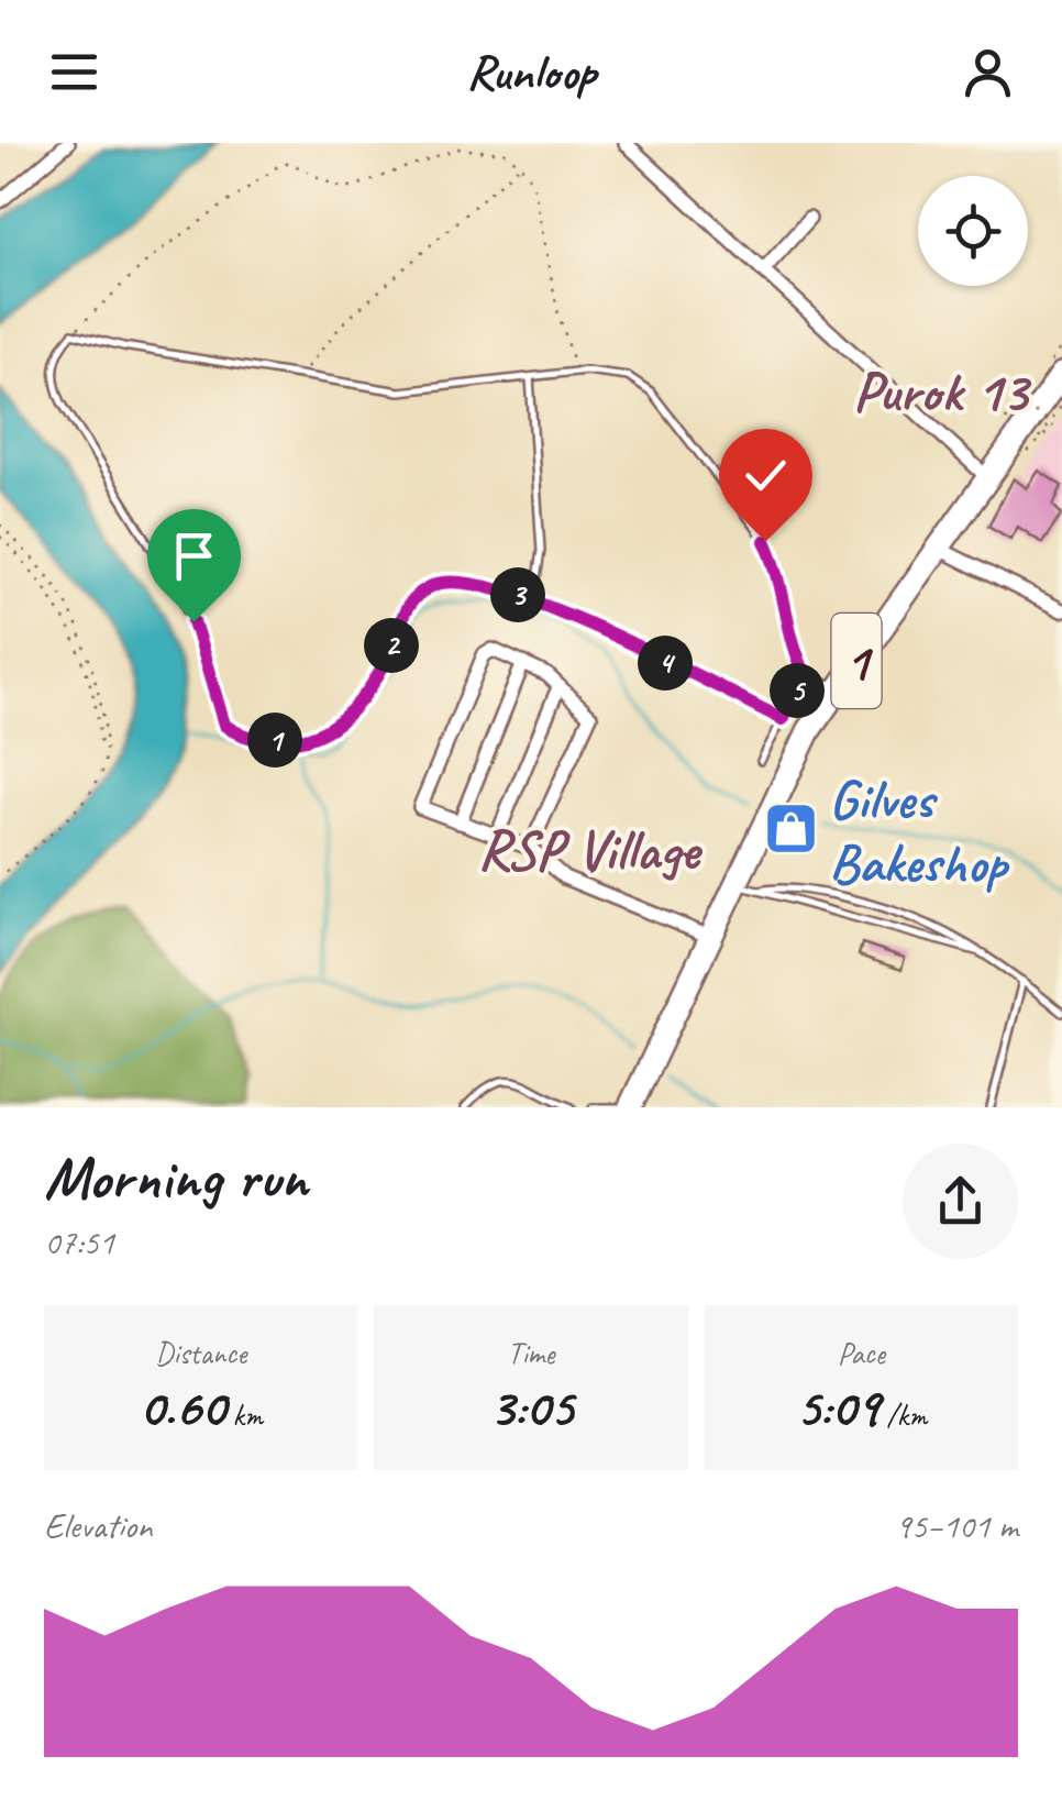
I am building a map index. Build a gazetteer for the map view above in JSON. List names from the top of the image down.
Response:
{
  "streets": {
    "highway": ["1"]
  },
  "districts": ["Purok 13", "RSP Village"],
  "places": {
    "shop": ["Gilves Bakeshop"]
  },
  "page": {
    "header": "Runloop",
    "pins": [
      "3",
      "2",
      "4",
      "5",
      "1"
    ],
    "heading": ["Morning run", "07:51"],
    "stats": [
      ["Distance", "0.60 km"],
      ["Time", "3:05"],
      ["Pace", "5:09 /km"]
    ],
    "chart": ["Elevation", "95–101 m"]
  }
}
